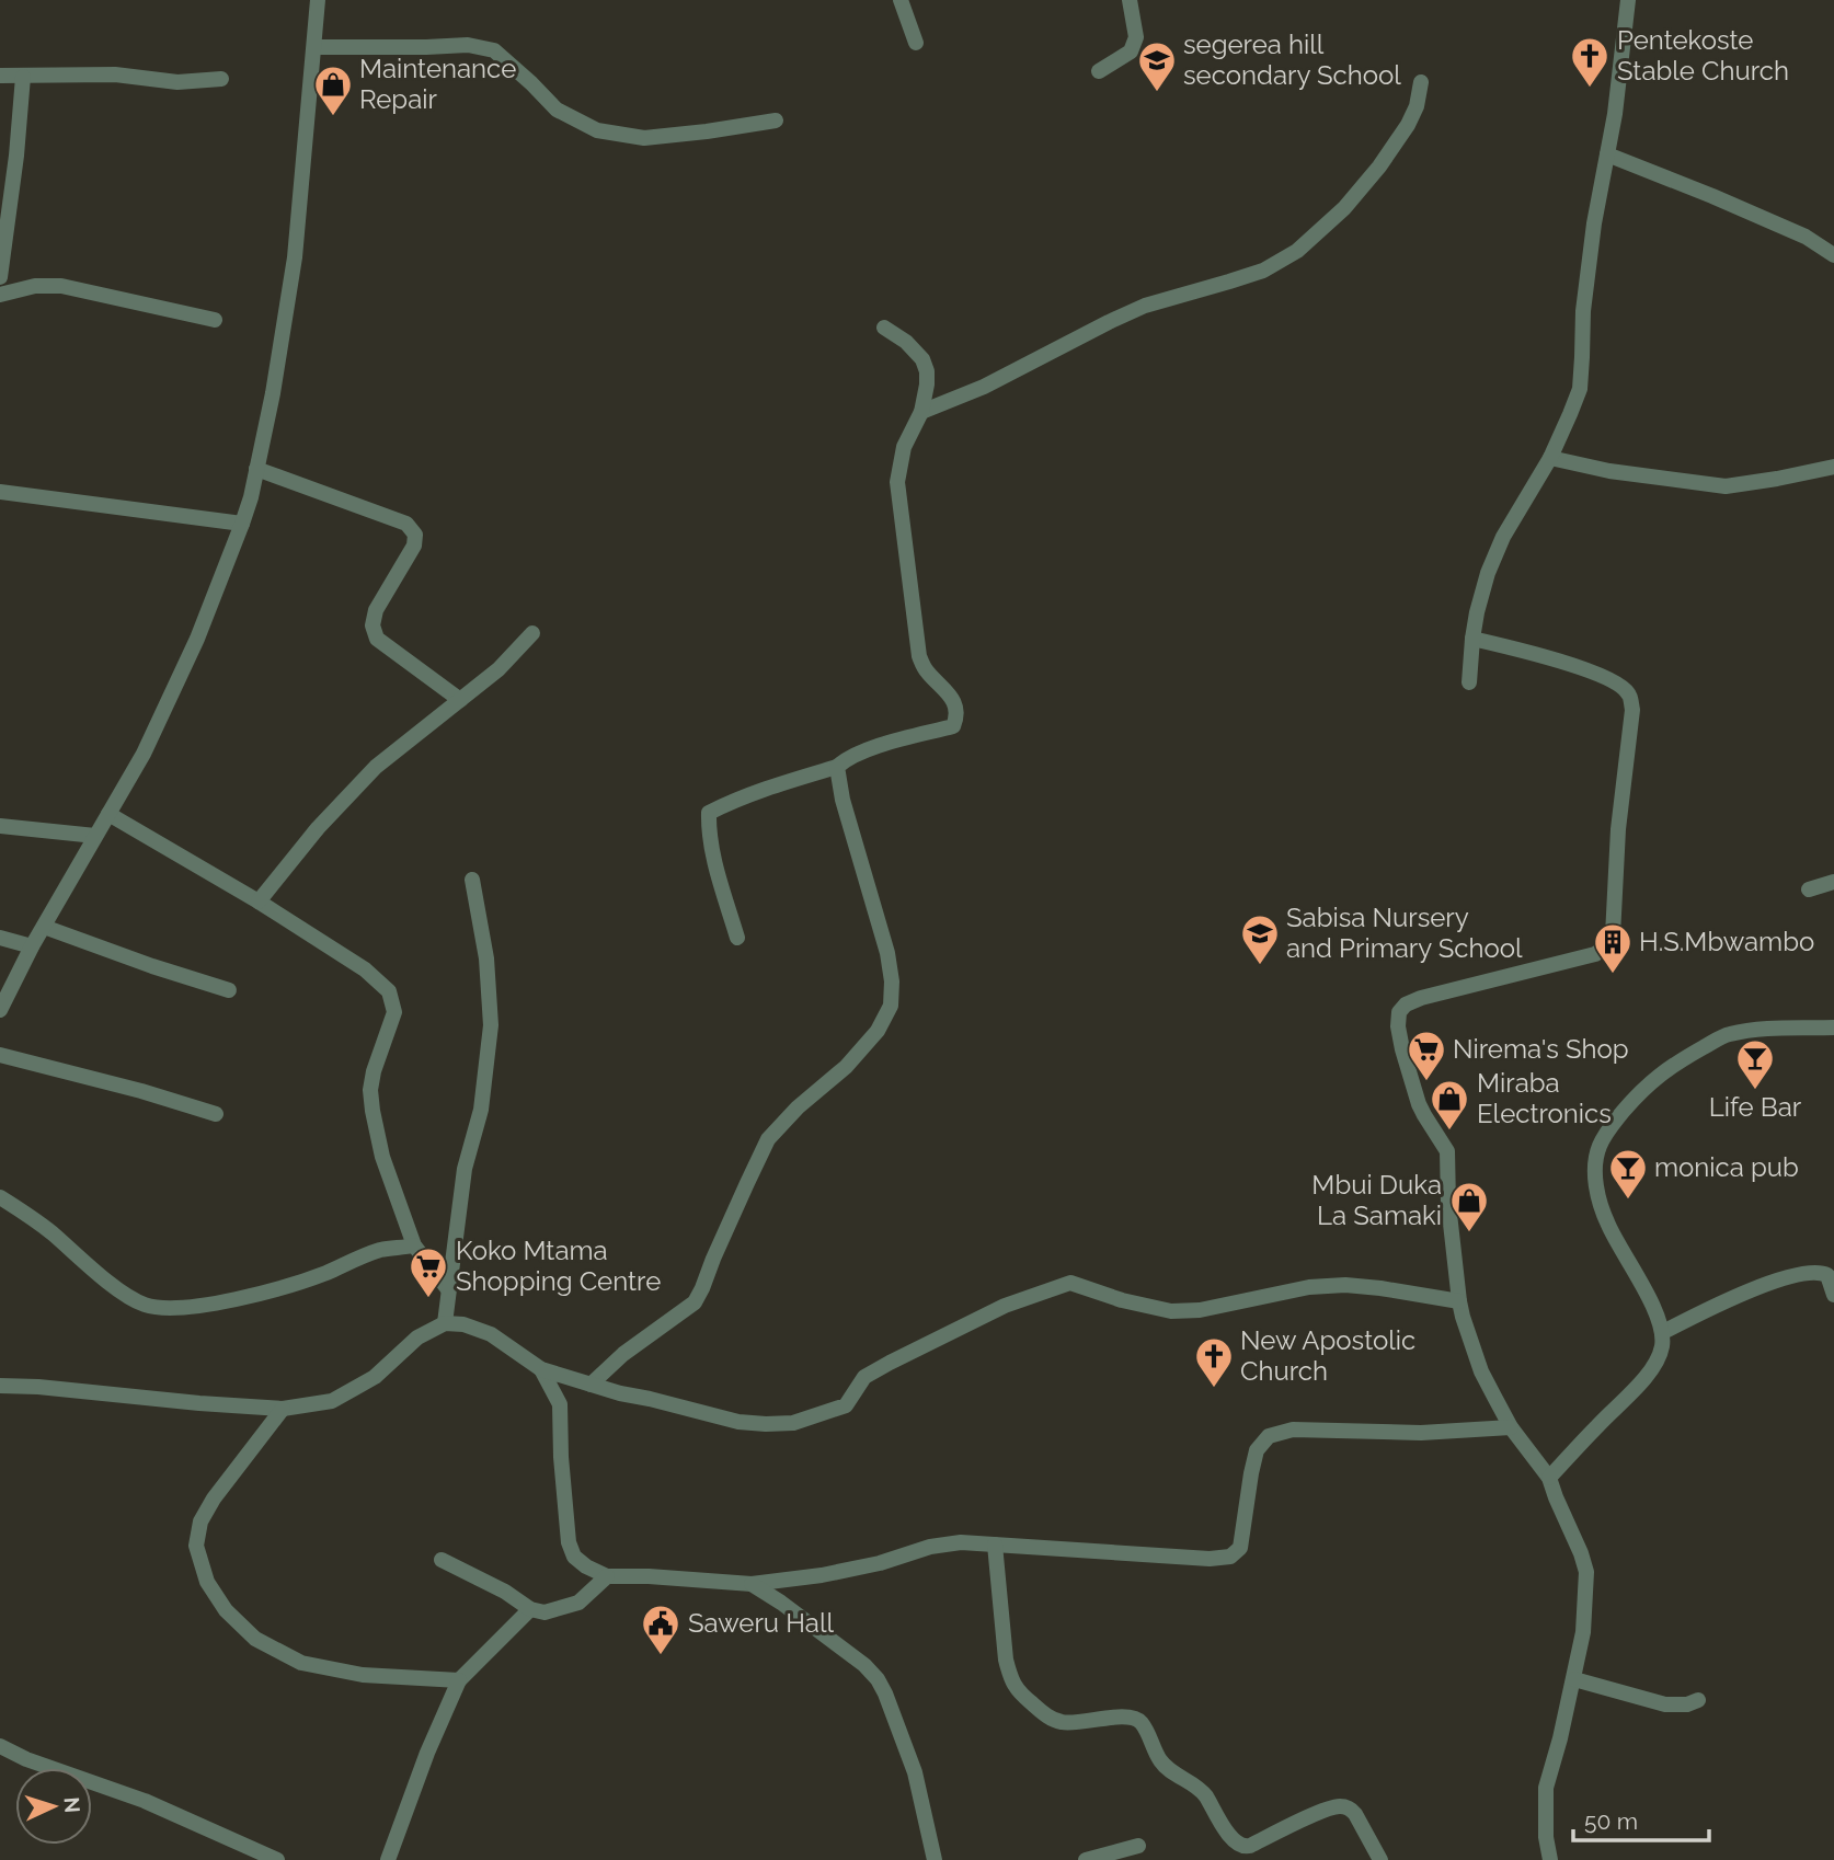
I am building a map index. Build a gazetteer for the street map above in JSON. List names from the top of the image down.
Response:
{
  "places": {
    "church": ["Pentekoste Stable Church", "New Apostolic Church"],
    "school or university": ["segerea hill secondary School", "Sabisa Nursery and Primary School"],
    "shop": ["Maintenance Repair", "Miraba Electronics", "Mbui Duka La Samaki"],
    "building": ["H.S.Mbwambo"],
    "supermarket": ["Nirema's Shop", "Koko Mtama Shopping Centre"],
    "bar": ["Life Bar", "monica pub"],
    "public building": ["Saweru Hall"]
  },
  "scale_bar": "50 m",
  "north": "right"
}
